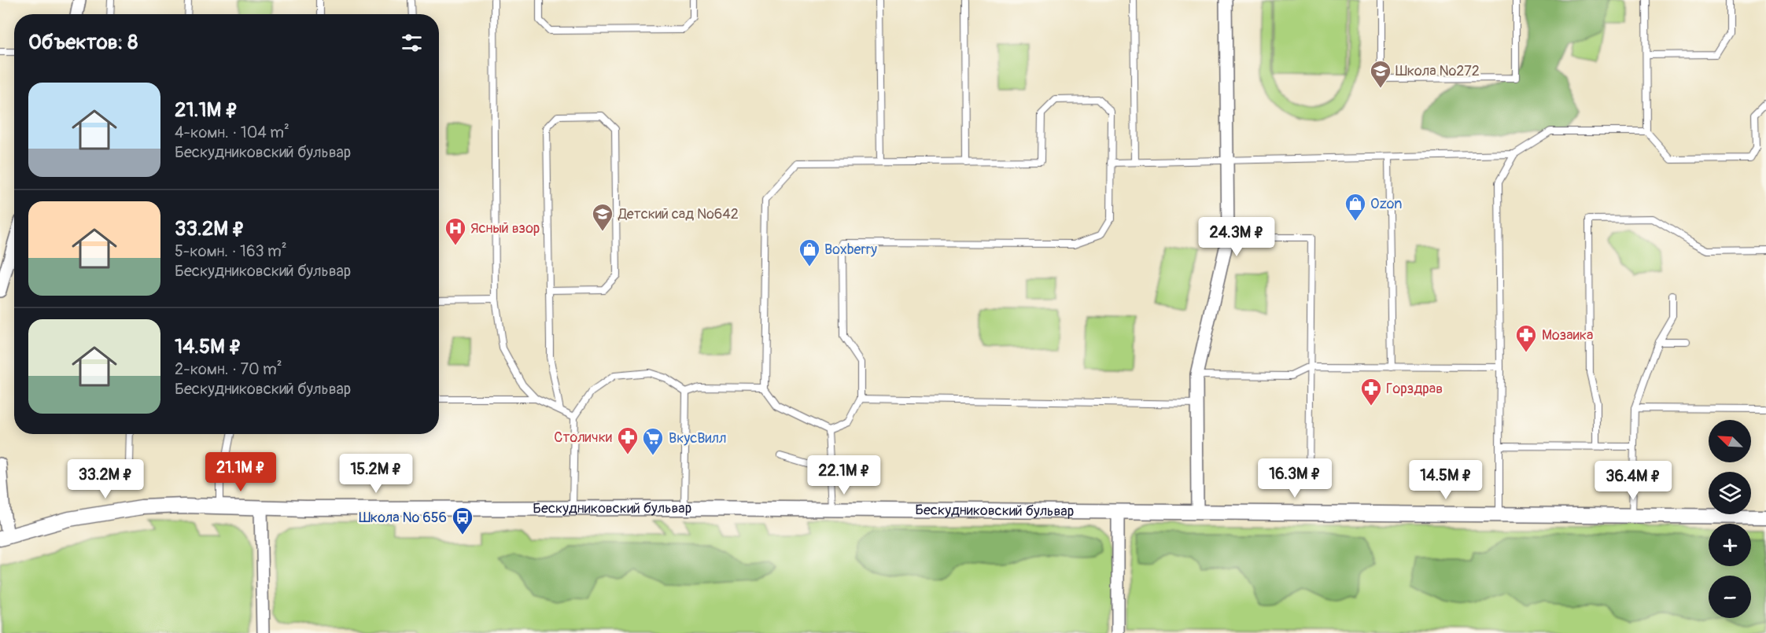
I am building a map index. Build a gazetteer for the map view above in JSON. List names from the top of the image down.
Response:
{
  "streets": {
    "street": ["Бескудниковский бульвар"]
  },
  "places": {
    "school or university": ["Школа №272", "Детский сад №642"],
    "shop": ["Ozon", "Boxberry"],
    "hospital": ["Ясный взор"],
    "pharmacy": ["Мозаика", "Горздрав", "Столички"],
    "supermarket": ["ВкусВилл"],
    "bus stop": ["Школа № 656"]
  },
  "north": "top left",
  "page": {
    "heading": "Объектов: 8",
    "list": [
      {
        "name": "21.1M ₽",
        "note": "4-комн. · 104 m² · Бескудниковский бульвар"
      },
      {
        "name": "33.2M ₽",
        "note": "5-комн. · 163 m² · Бескудниковский бульвар"
      },
      {
        "name": "14.5M ₽",
        "note": "2-комн. · 70 m² · Бескудниковский бульвар"
      }
    ],
    "price": [
      "24.3M ₽",
      "21.1M ₽",
      "15.2M ₽",
      "22.1M ₽",
      "16.3M ₽",
      "33.2M ₽",
      "14.5M ₽",
      "36.4M ₽"
    ],
    "map_buttons": ["+", "−"]
  }
}
